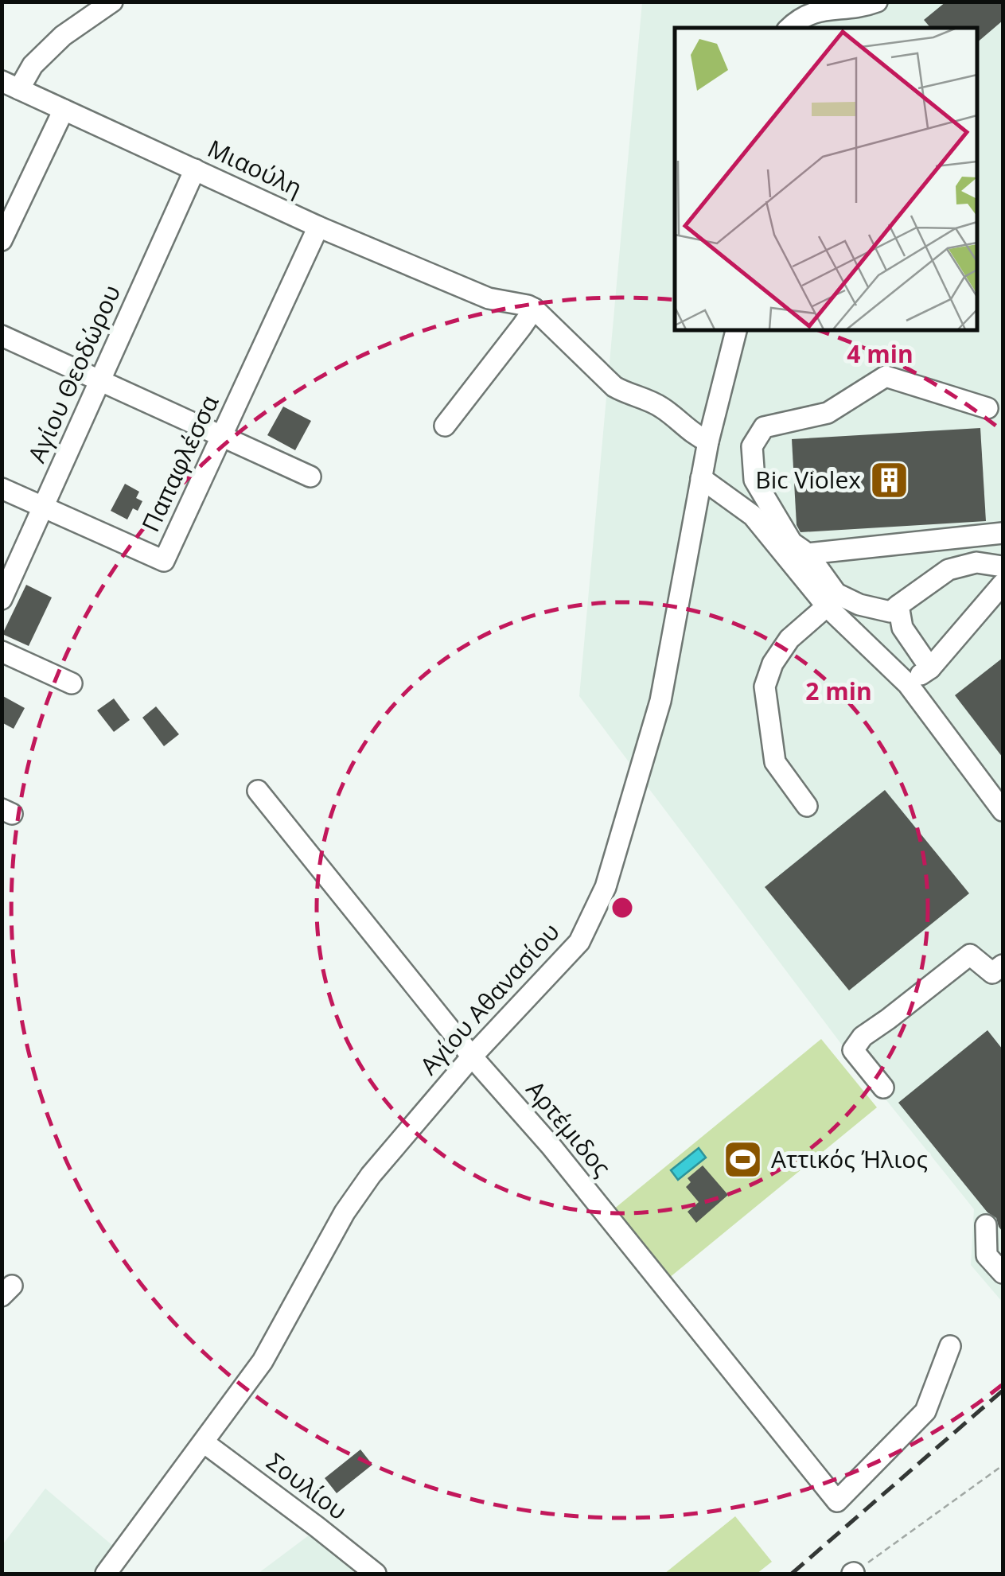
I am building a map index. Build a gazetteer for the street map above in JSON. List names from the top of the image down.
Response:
{
  "streets": {
    "street": [
      "Μιαούλη",
      "Αγίου Θεοδώρου",
      "Παπαφλέσσα",
      "Αγίου Αθανασίου",
      "Αρτέμιδος",
      "Σουλίου"
    ]
  },
  "crossings": [
    ["Μιαούλη", "Αγίου Θεοδώρου"],
    ["Μιαούλη", "Παπαφλέσσα"],
    ["Αγίου Θεοδώρου", "Παπαφλέσσα"],
    ["Αγίου Αθανασίου", "Αρτέμιδος"],
    ["Αγίου Αθανασίου", "Σουλίου"]
  ],
  "places": {
    "building": ["Bic Violex"],
    "sports": ["Αττικός Ήλιος"]
  },
  "rings": ["4 min", "2 min"]
}
